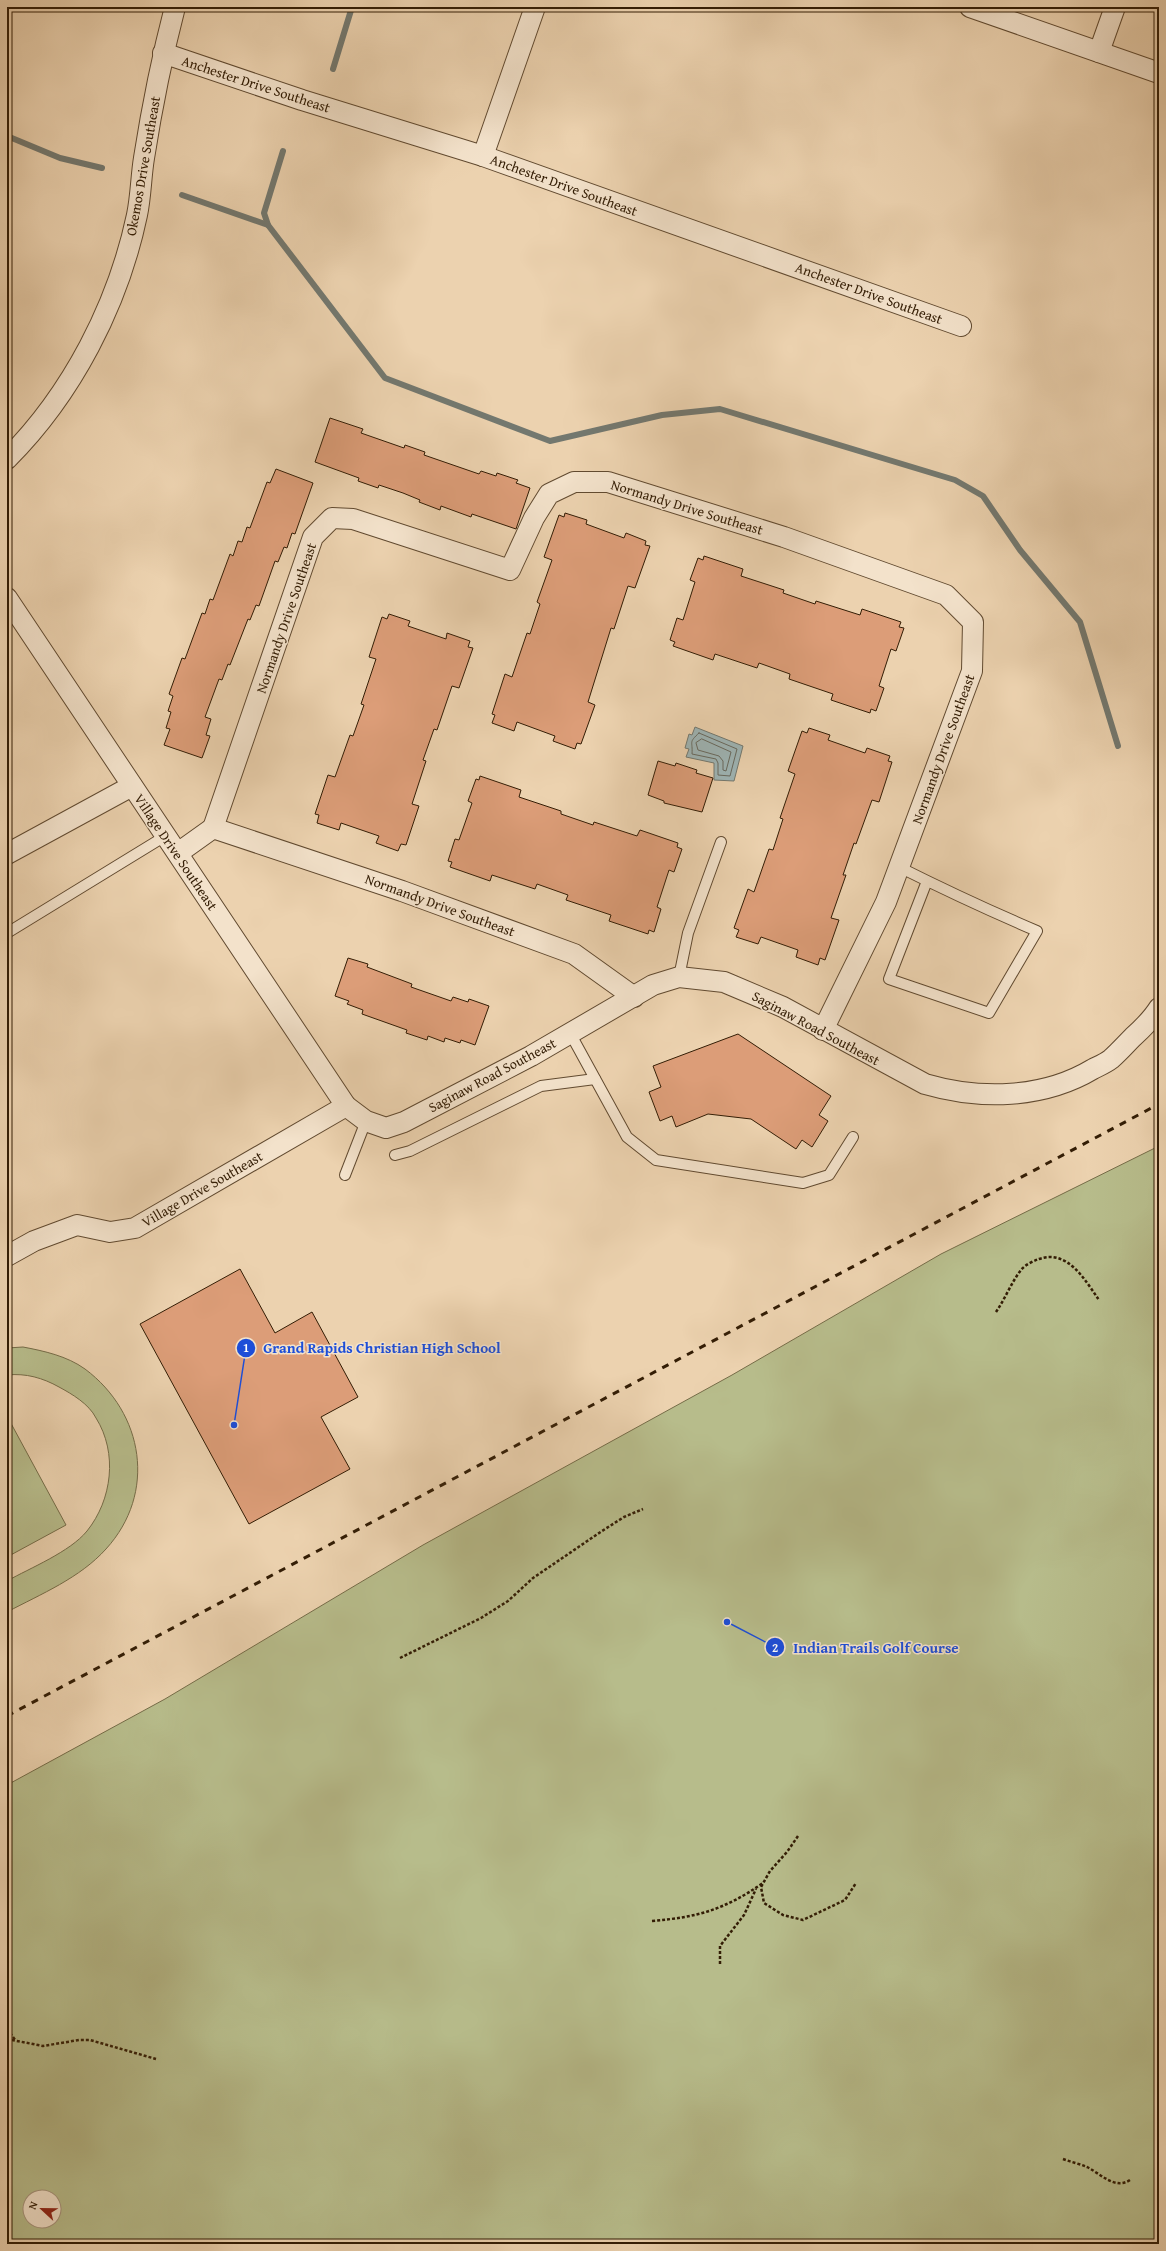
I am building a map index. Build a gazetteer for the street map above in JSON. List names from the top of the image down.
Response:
{
  "streets": {
    "street": [
      "Anchester Drive Southeast",
      "Okemos Drive Southeast",
      "Normandy Drive Southeast",
      "Village Drive Southeast",
      "Saginaw Road Southeast"
    ]
  },
  "crossings": [
    ["Anchester Drive Southeast", "Okemos Drive Southeast"],
    ["Normandy Drive Southeast", "Saginaw Road Southeast"],
    ["Village Drive Southeast", "Saginaw Road Southeast"]
  ],
  "places": ["Grand Rapids Christian High School", "Indian Trails Golf Course"],
  "north": "left"
}
